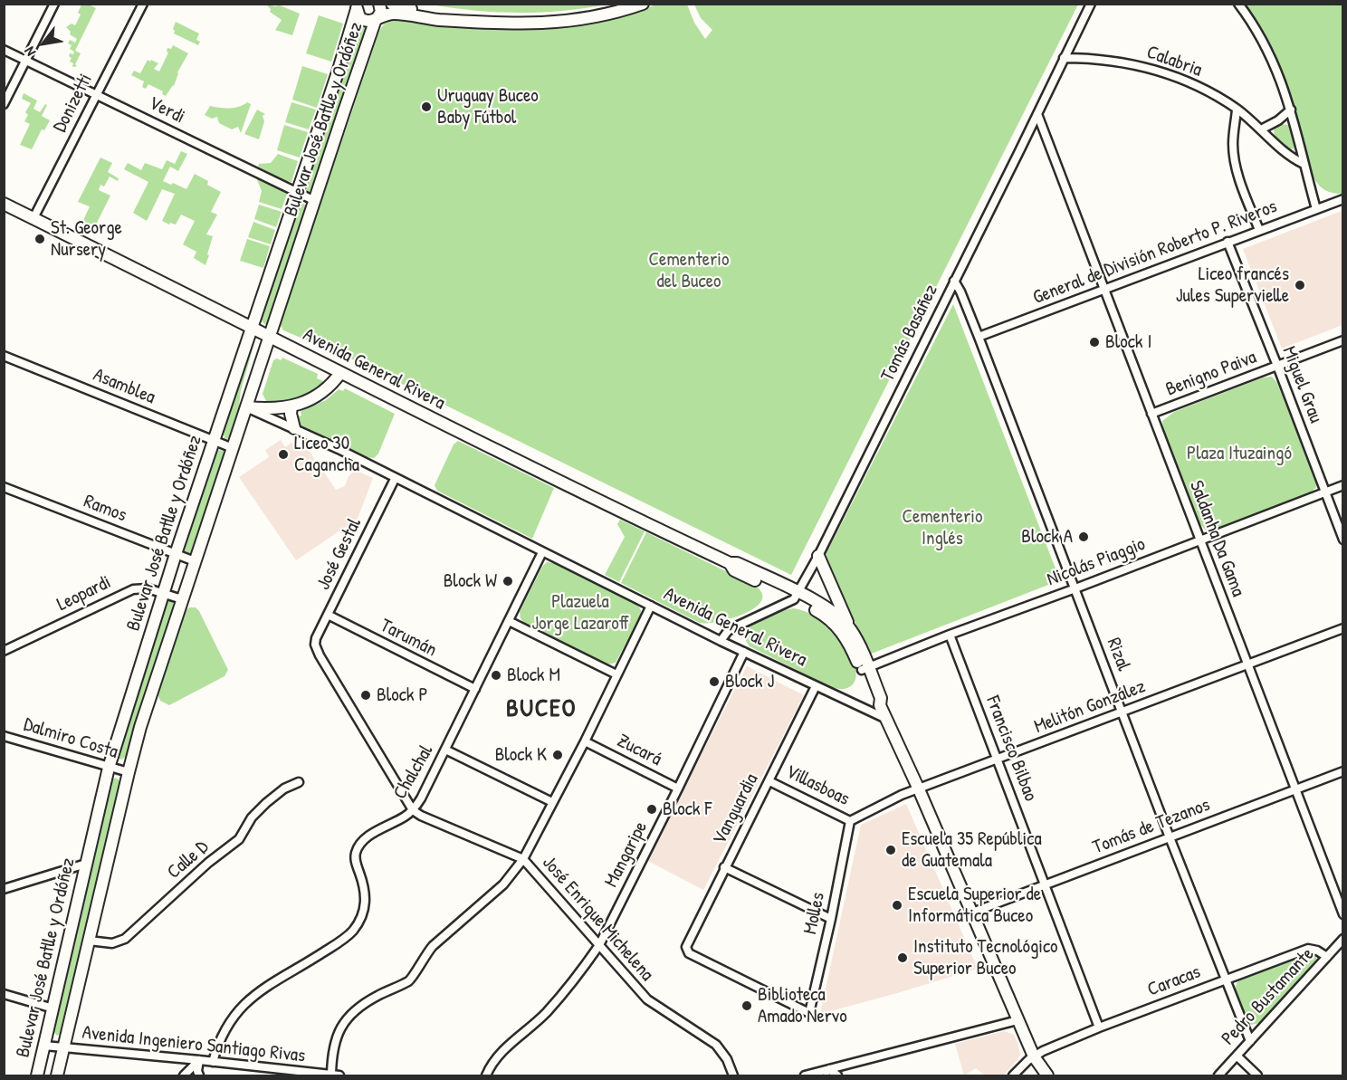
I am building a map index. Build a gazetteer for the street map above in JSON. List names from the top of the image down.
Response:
{
  "streets": {
    "main road": ["Bulevar José Batlle y Ordóñez", "Avenida General Rivera"],
    "street": [
      "Calabria",
      "Donizetti",
      "Verdi",
      "General de División Roberto P. Riveros",
      "Tomás Basáñez",
      "Benigno Paiva",
      "Miguel Grau",
      "Asamblea",
      "Ramos",
      "Saldanha Da Gama",
      "José Gestal",
      "Nicolás Piaggio",
      "Leopardi",
      "Tarumán",
      "Rizal",
      "Melitón González",
      "Dalmiro Costa",
      "Francisco Bilbao",
      "Zucará",
      "Chalchal",
      "Villasboas",
      "Vanguardia",
      "Tomás de Tezanos",
      "Mangaripe",
      "Calle D",
      "Molles",
      "José Enrique Michelena",
      "Caracas",
      "Pedro Bustamante",
      "Avenida Ingeniero Santiago Rivas"
    ]
  },
  "crossings": [
    ["Calabria", "Tomás Basáñez"],
    ["Donizetti", "Verdi"],
    ["Donizetti", "Avenida General Rivera"],
    ["Verdi", "Bulevar José Batlle y Ordóñez"],
    ["Bulevar José Batlle y Ordóñez", "Avenida General Rivera"],
    ["Bulevar José Batlle y Ordóñez", "Asamblea"],
    ["Bulevar José Batlle y Ordóñez", "Ramos"],
    ["Bulevar José Batlle y Ordóñez", "Leopardi"],
    ["Bulevar José Batlle y Ordóñez", "Dalmiro Costa"],
    ["Bulevar José Batlle y Ordóñez", "Calle D"],
    ["Bulevar José Batlle y Ordóñez", "Avenida Ingeniero Santiago Rivas"],
    ["General de División Roberto P. Riveros", "Miguel Grau"],
    ["General de División Roberto P. Riveros", "Saldanha Da Gama"],
    ["General de División Roberto P. Riveros", "Rizal"],
    ["Tomás Basáñez", "Avenida General Rivera"],
    ["Tomás Basáñez", "Saldanha Da Gama"],
    ["Tomás Basáñez", "Rizal"],
    ["Avenida General Rivera", "José Gestal"],
    ["Avenida General Rivera", "Nicolás Piaggio"],
    ["Avenida General Rivera", "Melitón González"],
    ["Avenida General Rivera", "Chalchal"],
    ["Avenida General Rivera", "Vanguardia"],
    ["Avenida General Rivera", "Tomás de Tezanos"],
    ["Avenida General Rivera", "Mangaripe"],
    ["Avenida General Rivera", "Caracas"],
    ["Benigno Paiva", "Miguel Grau"],
    ["Benigno Paiva", "Saldanha Da Gama"],
    ["Miguel Grau", "Nicolás Piaggio"],
    ["Saldanha Da Gama", "Nicolás Piaggio"],
    ["Saldanha Da Gama", "Melitón González"],
    ["Saldanha Da Gama", "Tomás de Tezanos"],
    ["José Gestal", "Tarumán"],
    ["José Gestal", "José Enrique Michelena"],
    ["Nicolás Piaggio", "Rizal"],
    ["Nicolás Piaggio", "Francisco Bilbao"],
    ["Tarumán", "Chalchal"],
    ["Rizal", "Melitón González"],
    ["Rizal", "Tomás de Tezanos"],
    ["Rizal", "Caracas"],
    ["Rizal", "Pedro Bustamante"],
    ["Melitón González", "Francisco Bilbao"],
    ["Melitón González", "Villasboas"],
    ["Melitón González", "Molles"],
    ["Francisco Bilbao", "Tomás de Tezanos"],
    ["Francisco Bilbao", "Caracas"],
    ["Zucará", "Mangaripe"],
    ["Chalchal", "José Enrique Michelena"],
    ["Chalchal", "Avenida Ingeniero Santiago Rivas"],
    ["Villasboas", "Vanguardia"],
    ["Villasboas", "Molles"],
    ["Vanguardia", "Molles"],
    ["Mangaripe", "José Enrique Michelena"],
    ["Caracas", "Pedro Bustamante"]
  ],
  "districts": ["BUCEO"],
  "parks": [
    "Cementerio del Buceo",
    "Plaza Ituzaingó",
    "Cementerio Inglés",
    "Plazuela Jorge Lazaroff"
  ],
  "places": [
    "Uruguay Buceo Baby Fútbol",
    "St. George Nursery",
    "Liceo francés Jules Supervielle",
    "Block I",
    "Liceo 30 Cagancha",
    "Block A",
    "Block W",
    "Block M",
    "Block J",
    "Block P",
    "Block K",
    "Block F",
    "Escuela 35 República de Guatemala",
    "Escuela Superior de Informática Buceo",
    "Instituto Tecnológico Superior Buceo",
    "Biblioteca Amado Nervo"
  ],
  "north": "bottom left"
}
